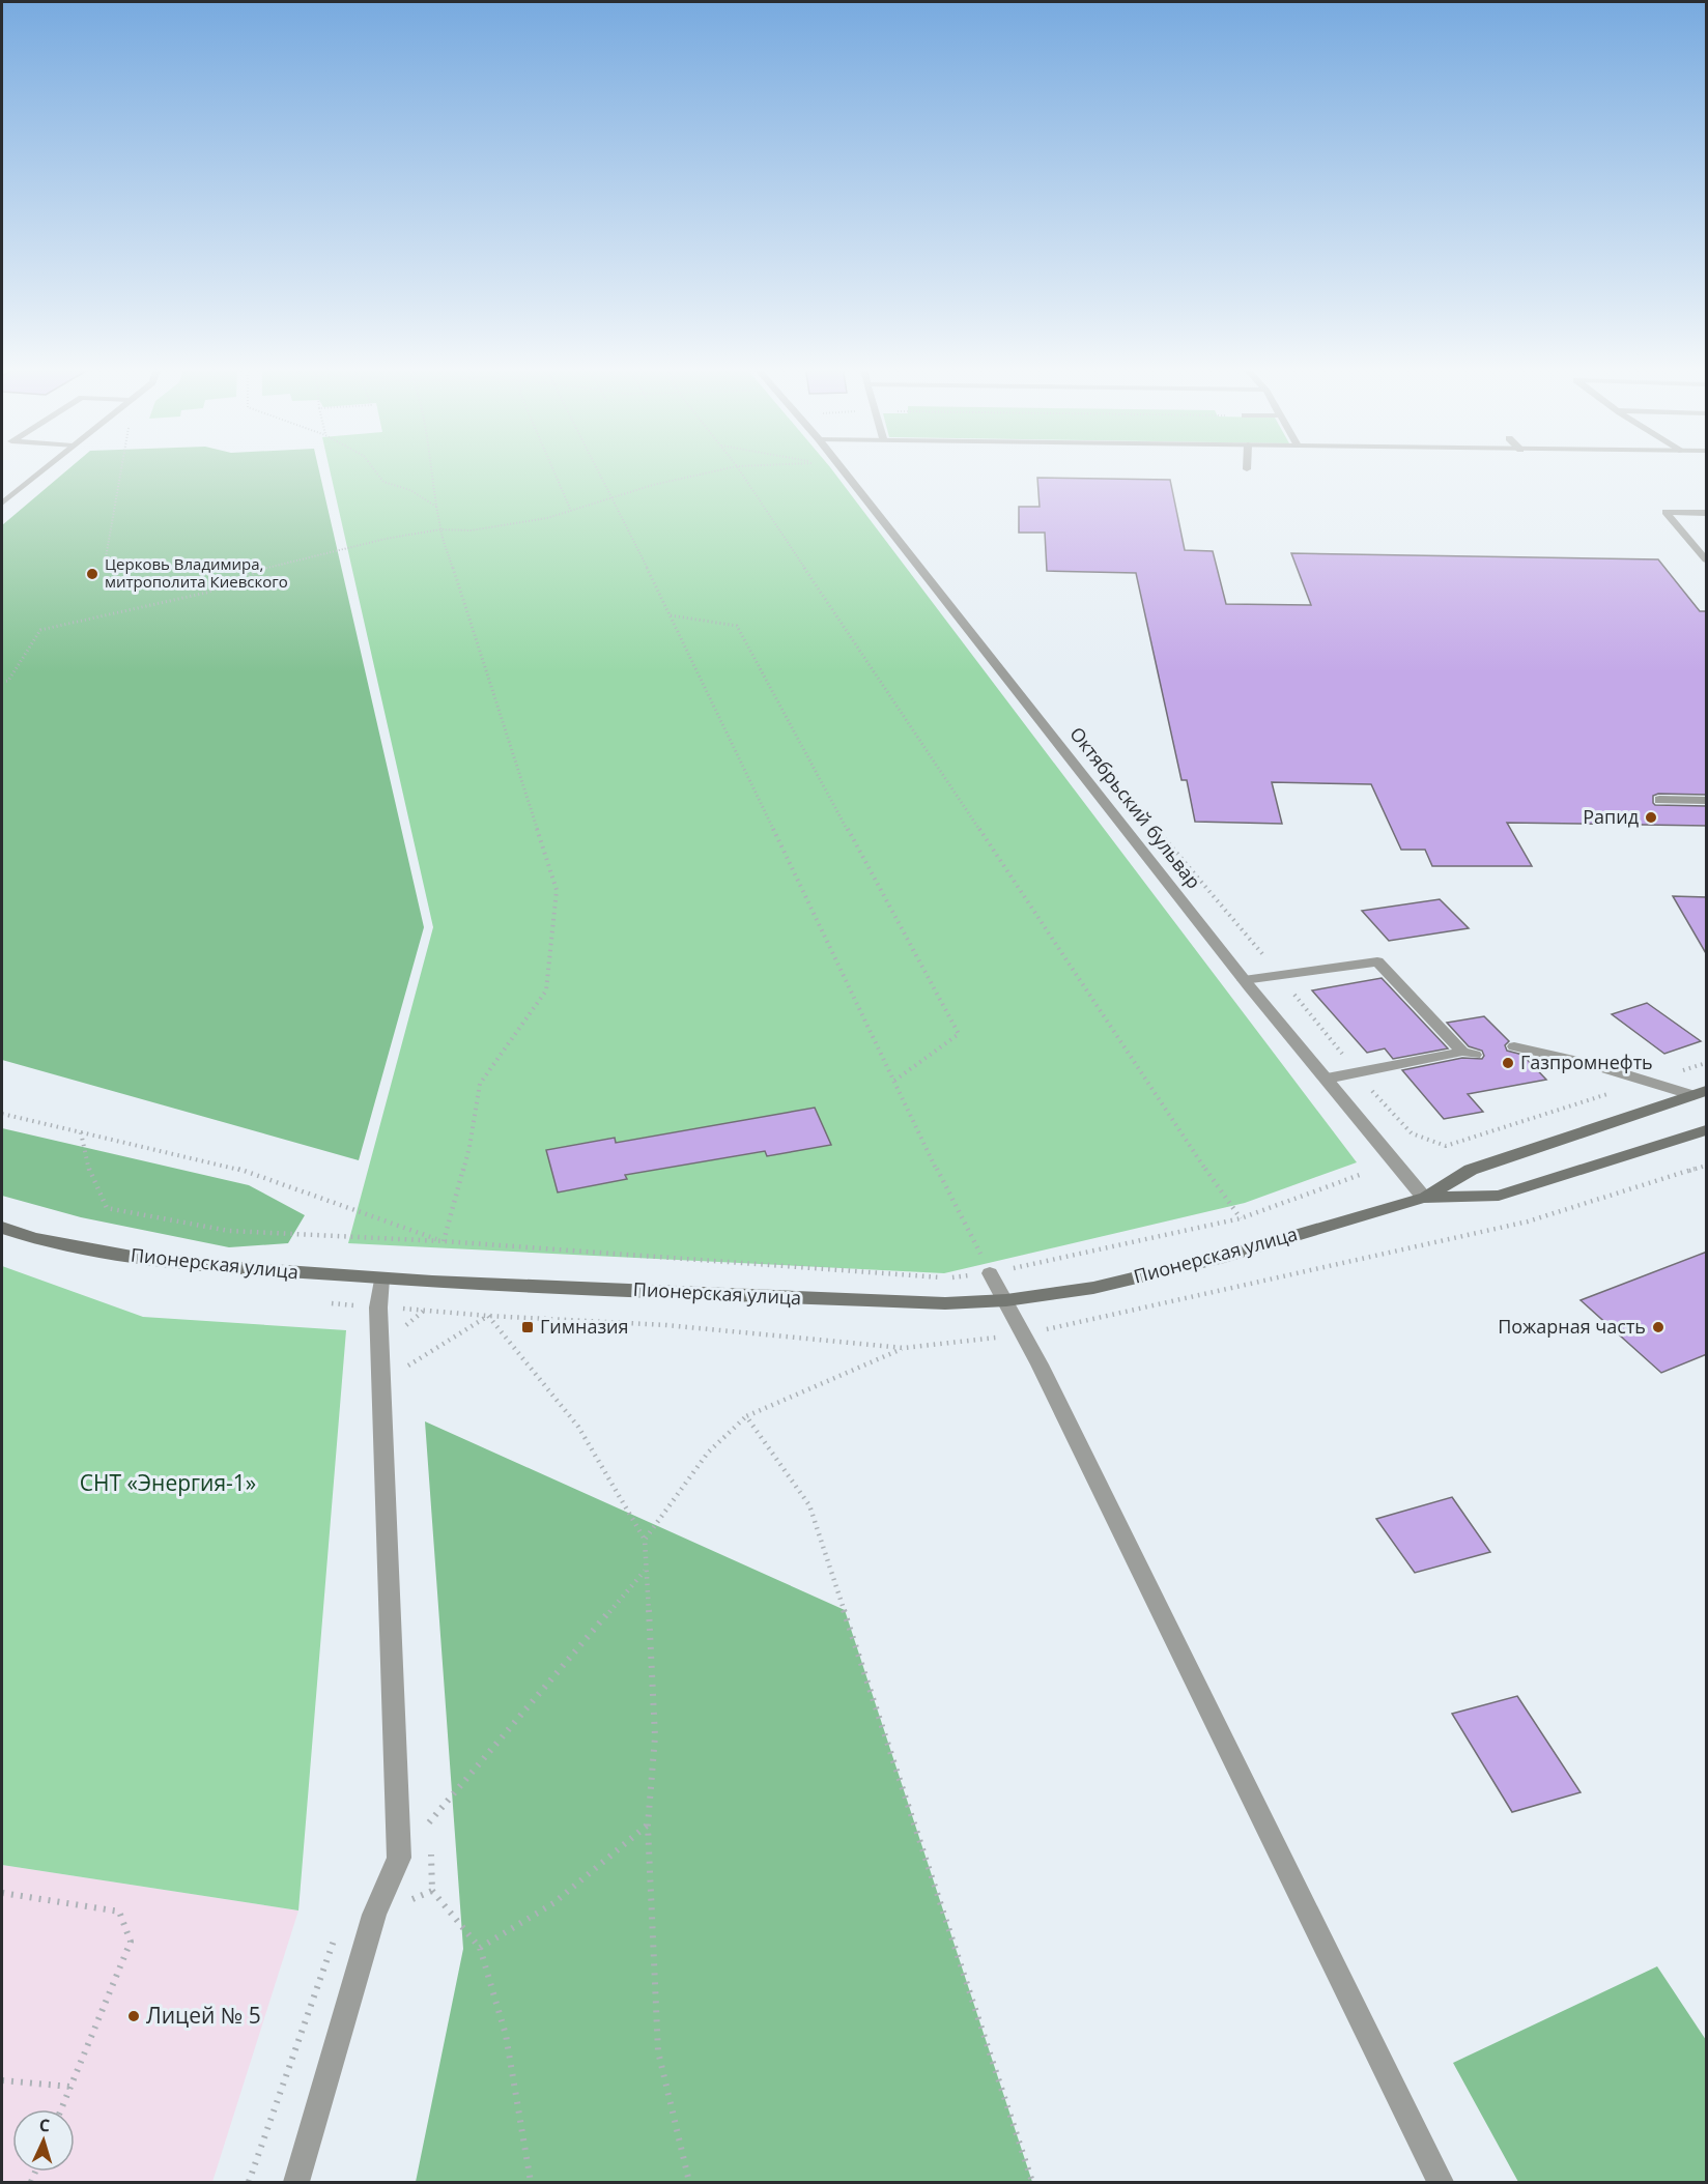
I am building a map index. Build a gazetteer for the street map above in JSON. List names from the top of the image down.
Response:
{
  "streets": {
    "main road": ["Пионерская улица"],
    "street": ["Октябрьский бульвар"]
  },
  "crossings": [
    ["Октябрьский бульвар", "Пионерская улица"]
  ],
  "parks": ["СНТ «Энергия-1»"],
  "places": {
    "other": [
      "Церковь Владимира, митрополита Киевского",
      "Рапид",
      "Газпромнефть",
      "Пожарная часть",
      "Лицей № 5"
    ],
    "transit": ["Гимназия"]
  },
  "north": "top"
}
